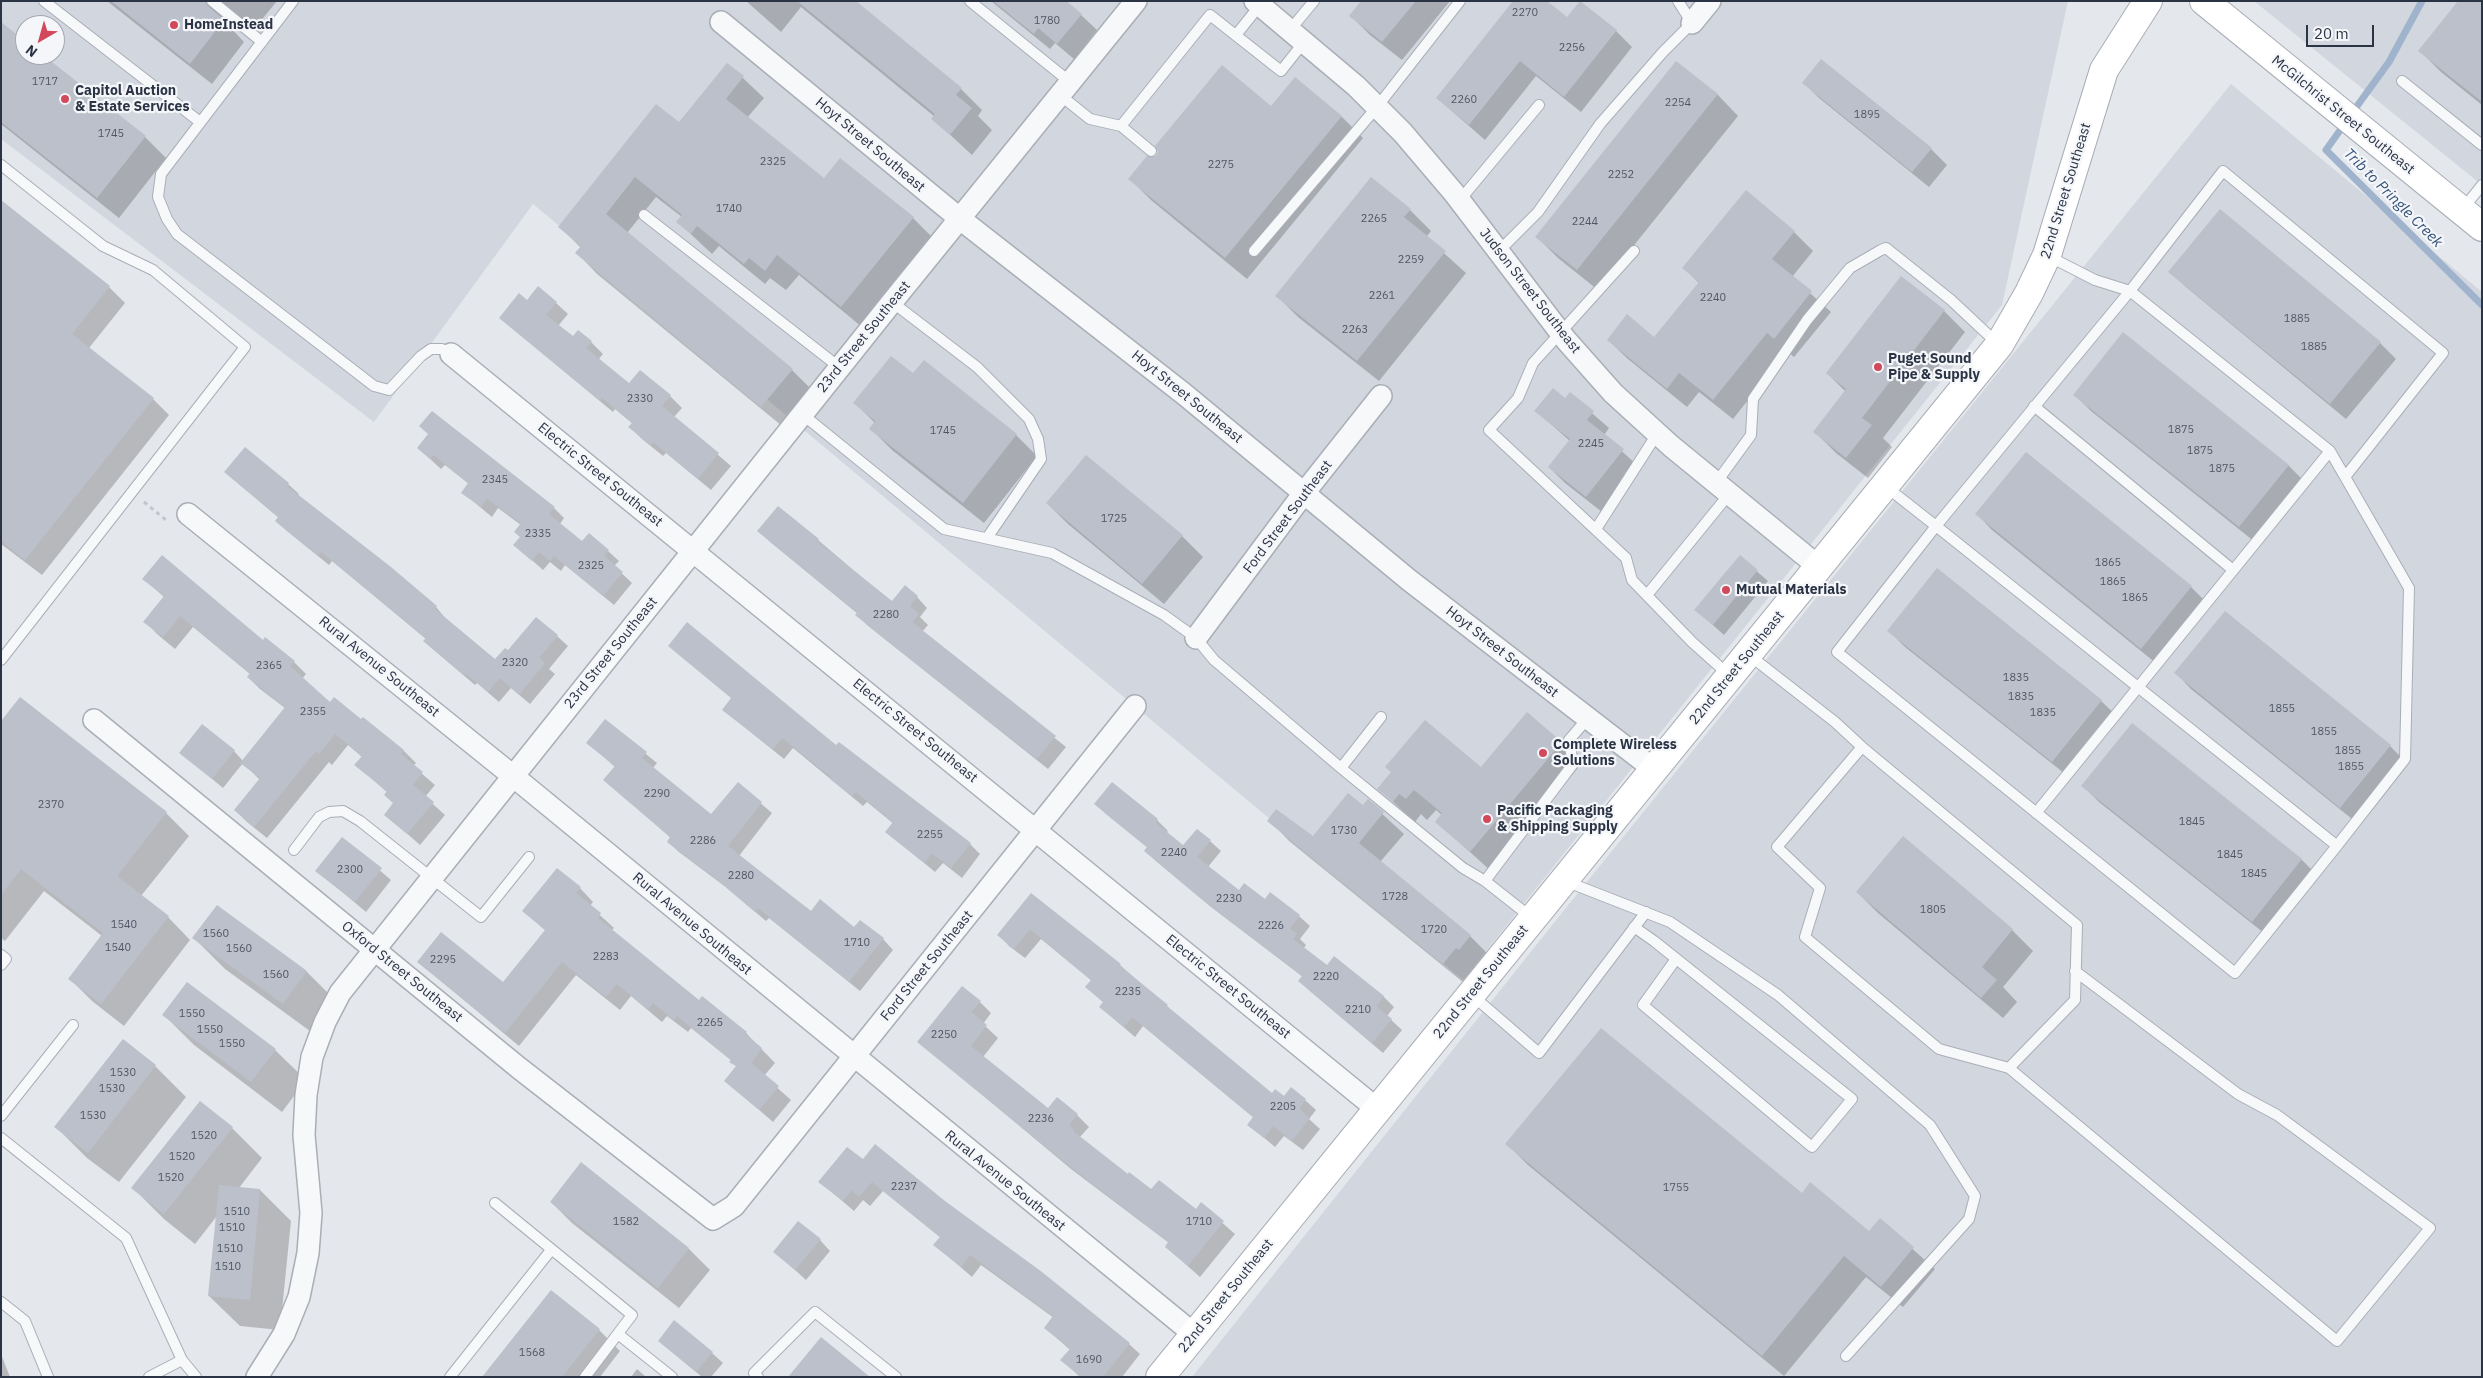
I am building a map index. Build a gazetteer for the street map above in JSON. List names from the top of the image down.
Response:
{
  "streets": {
    "street": [
      "McGilchrist Street Southeast",
      "Hoyt Street Southeast",
      "22nd Street Southeast",
      "Judson Street Southeast",
      "23rd Street Southeast",
      "Electric Street Southeast",
      "Ford Street Southeast",
      "Rural Avenue Southeast",
      "Oxford Street Southeast"
    ]
  },
  "crossings": [
    ["Hoyt Street Southeast", "22nd Street Southeast"],
    ["Hoyt Street Southeast", "23rd Street Southeast"],
    ["Hoyt Street Southeast", "Ford Street Southeast"],
    ["22nd Street Southeast", "Judson Street Southeast"],
    ["22nd Street Southeast", "Electric Street Southeast"],
    ["22nd Street Southeast", "Rural Avenue Southeast"],
    ["23rd Street Southeast", "Electric Street Southeast"],
    ["23rd Street Southeast", "Rural Avenue Southeast"],
    ["23rd Street Southeast", "Oxford Street Southeast"],
    ["Electric Street Southeast", "Ford Street Southeast"],
    ["Ford Street Southeast", "Rural Avenue Southeast"],
    ["Ford Street Southeast", "Oxford Street Southeast"]
  ],
  "water": ["Trib to Pringle Creek"],
  "places": [
    "HomeInstead",
    "Capitol Auction & Estate Services",
    "Puget Sound Pipe & Supply",
    "Mutual Materials",
    "Complete Wireless Solutions",
    "Pacific Packaging & Shipping Supply"
  ],
  "house_numbers": [
    "2270",
    "1780",
    "2256",
    "1717",
    "2260",
    "2254",
    "1895",
    "1745",
    "2325",
    "2275",
    "2252",
    "1740",
    "2265",
    "2244",
    "2259",
    "2261",
    "2240",
    "1885",
    "2263",
    "1885",
    "2330",
    "1875",
    "1745",
    "2245",
    "1875",
    "1875",
    "2345",
    "1725",
    "2335",
    "1865",
    "2325",
    "1865",
    "1865",
    "2280",
    "2320",
    "2365",
    "1835",
    "1835",
    "1855",
    "2355",
    "1835",
    "1855",
    "1855",
    "1855",
    "2290",
    "2370",
    "1845",
    "1730",
    "2255",
    "2286",
    "2240",
    "1845",
    "2300",
    "1845",
    "2280",
    "1728",
    "2230",
    "1805",
    "1540",
    "2226",
    "1720",
    "1560",
    "1710",
    "1540",
    "1560",
    "2283",
    "2295",
    "1560",
    "2220",
    "2235",
    "2210",
    "1550",
    "2265",
    "1550",
    "2250",
    "1550",
    "1530",
    "1530",
    "2205",
    "1530",
    "2236",
    "1520",
    "1520",
    "1520",
    "2237",
    "1755",
    "1510",
    "1582",
    "1710",
    "1510",
    "1510",
    "1510",
    "1568",
    "1690"
  ],
  "scale_bar": "20 m",
  "north": "bottom left"
}
